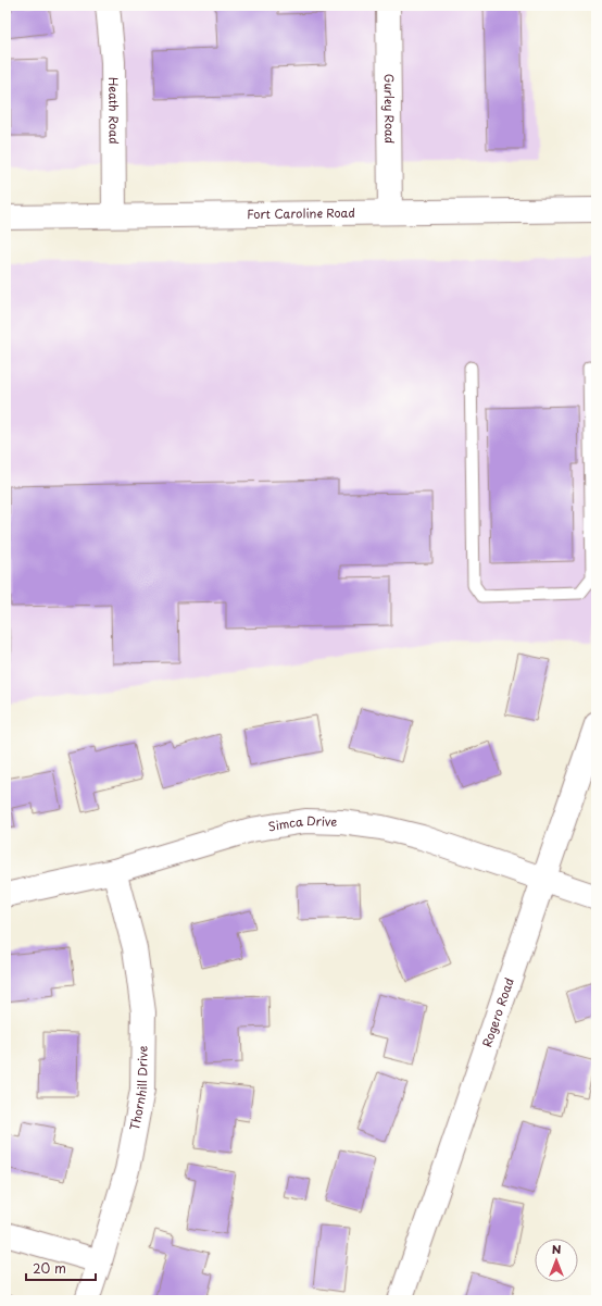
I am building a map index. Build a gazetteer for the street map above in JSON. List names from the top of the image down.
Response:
{
  "streets": {
    "street": [
      "Gurley Road",
      "Heath Road",
      "Fort Caroline Road",
      "Simca Drive",
      "Rogero Road",
      "Thornhill Drive"
    ]
  },
  "crossings": [
    ["Gurley Road", "Fort Caroline Road"],
    ["Heath Road", "Fort Caroline Road"],
    ["Simca Drive", "Rogero Road"],
    ["Simca Drive", "Thornhill Drive"]
  ],
  "scale_bar": "20 m",
  "north": "top"
}
